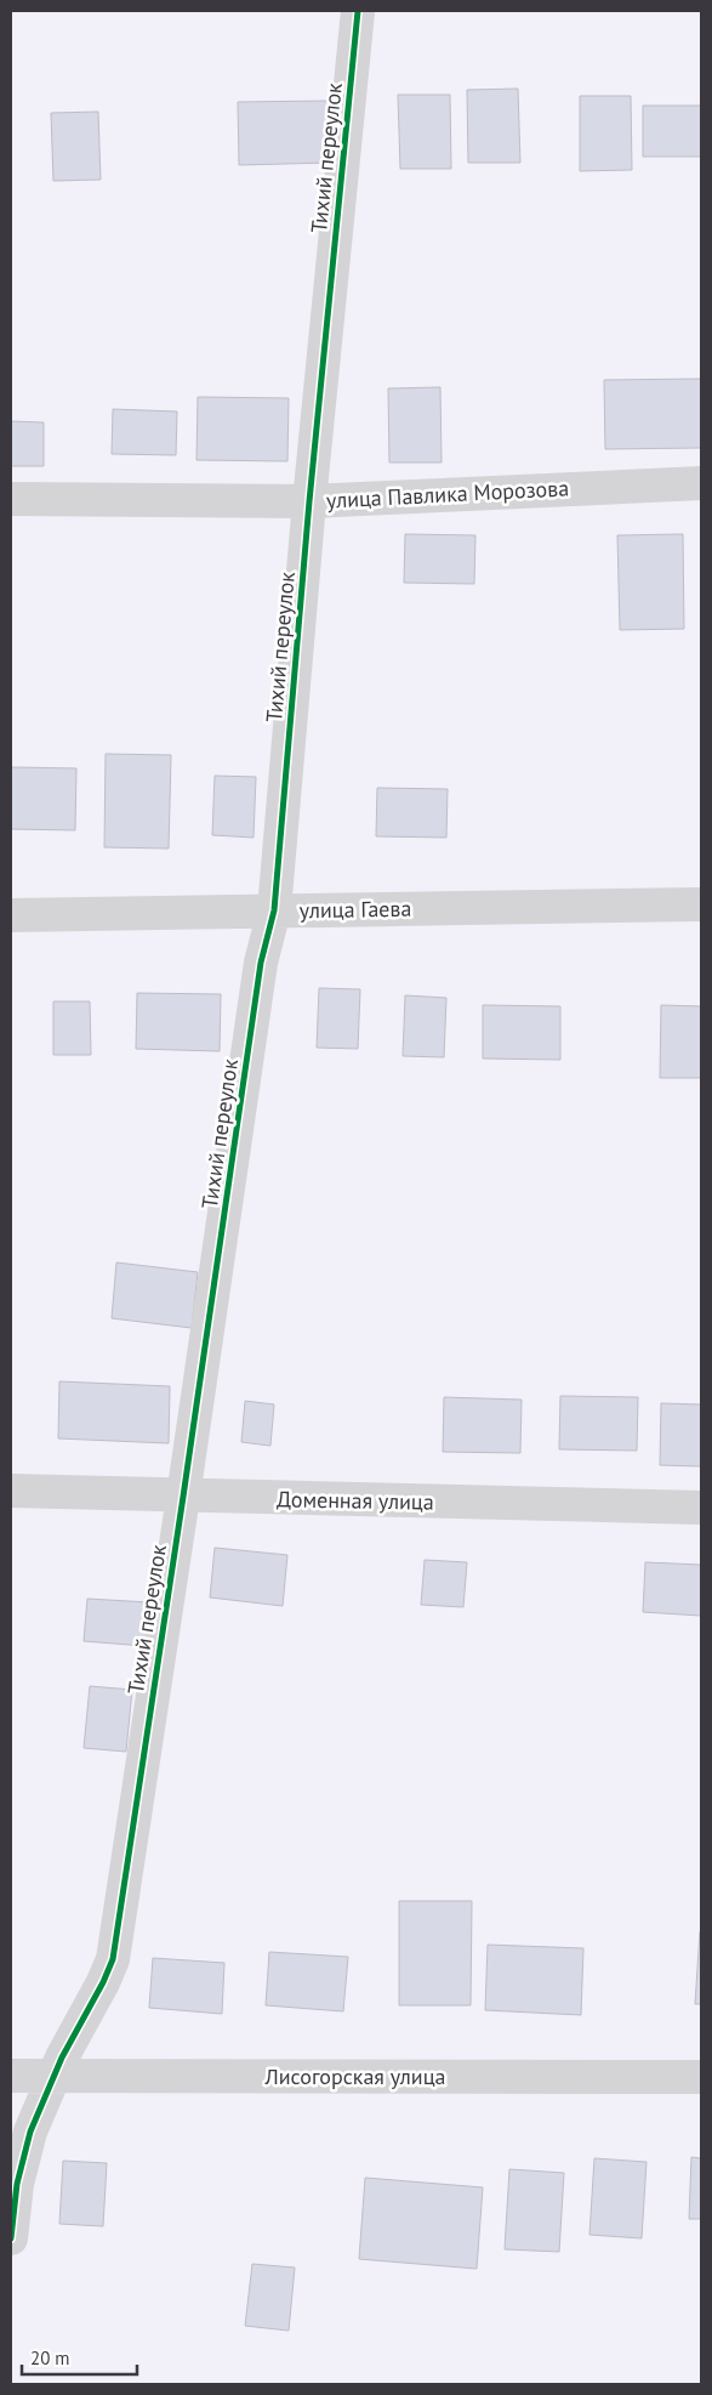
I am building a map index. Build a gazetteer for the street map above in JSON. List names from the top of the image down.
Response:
{
  "streets": {
    "street": [
      "Тихий переулок",
      "улица Павлика Морозова",
      "улица Гаева",
      "Доменная улица",
      "Лисогорская улица"
    ]
  },
  "crossings": [
    ["Тихий переулок", "улица Павлика Морозова"],
    ["Тихий переулок", "улица Гаева"],
    ["Тихий переулок", "Доменная улица"],
    ["Тихий переулок", "Лисогорская улица"]
  ],
  "scale_bar": "20 m"
}
